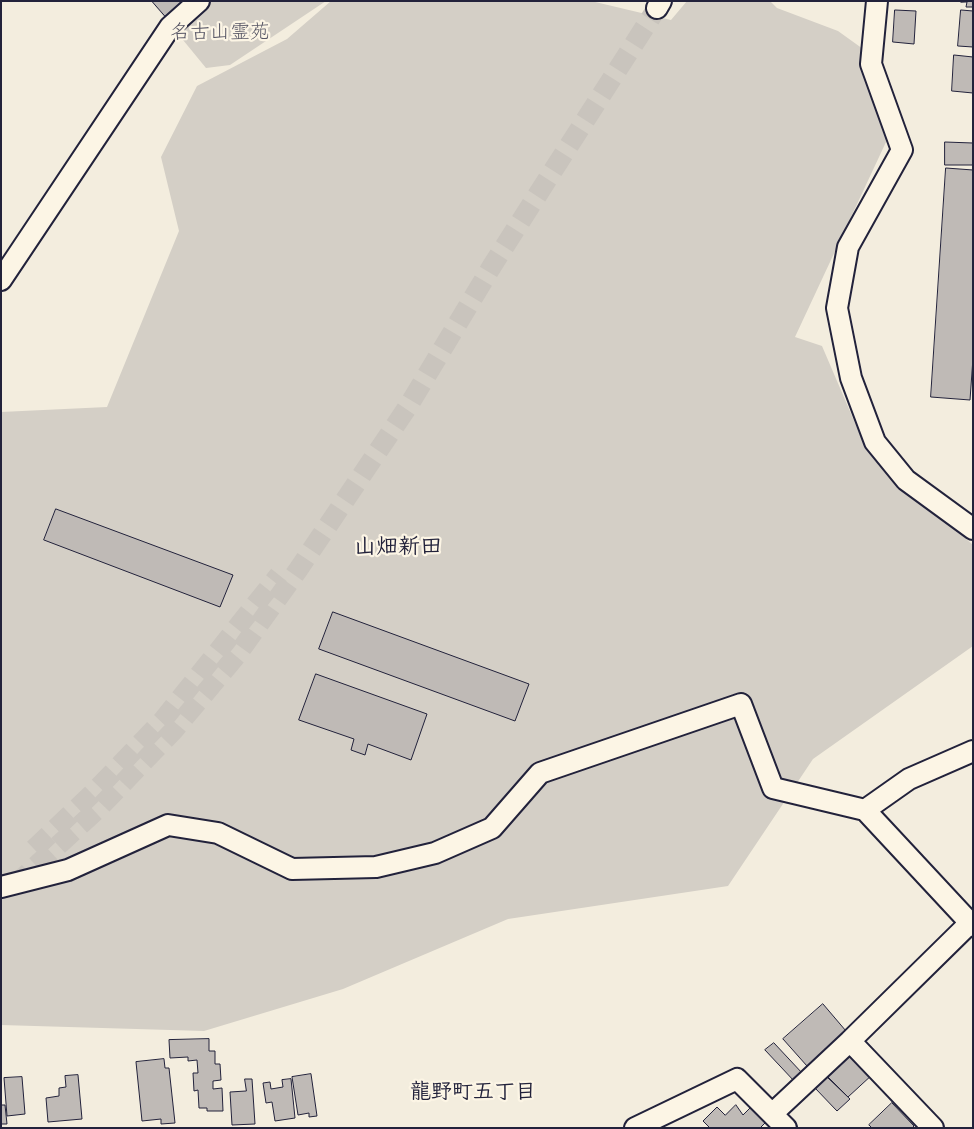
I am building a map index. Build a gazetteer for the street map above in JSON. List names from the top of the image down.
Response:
{
  "districts": ["山畑新田", "龍野町五丁目"],
  "parks": ["名古山霊苑"]
}
